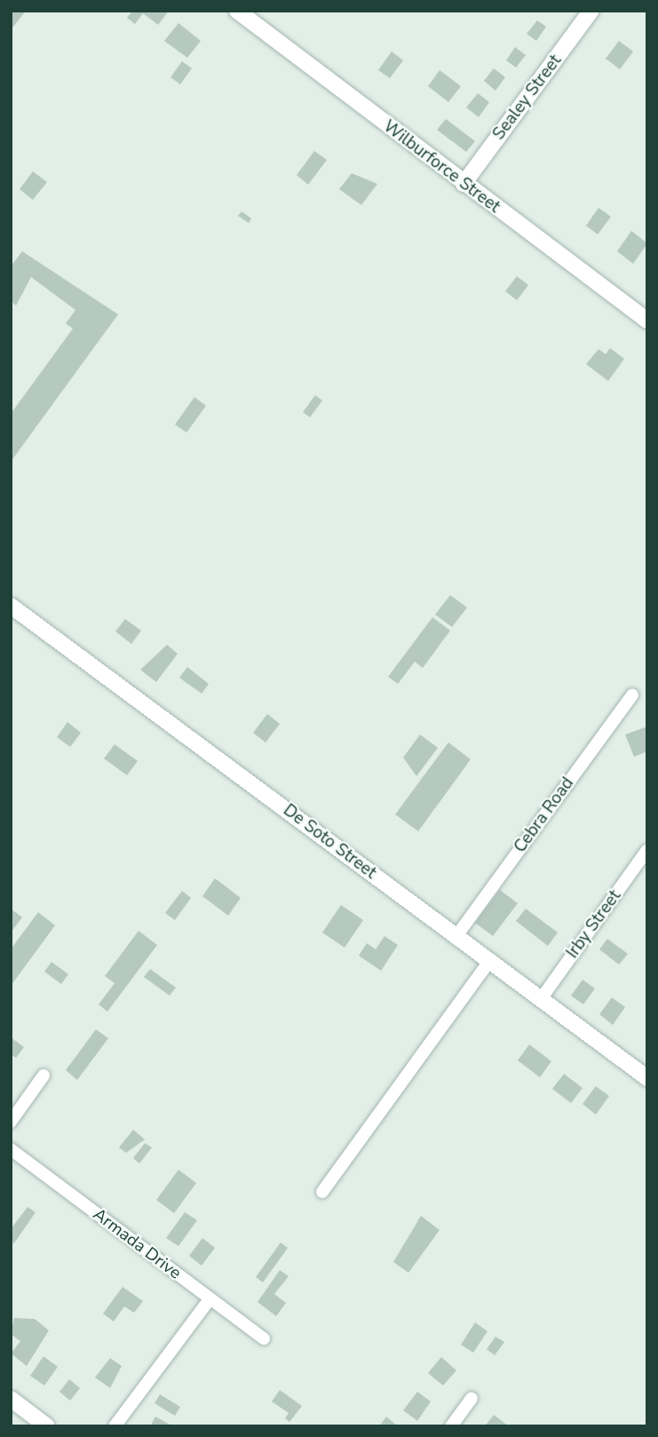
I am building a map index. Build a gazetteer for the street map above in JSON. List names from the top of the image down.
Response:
{
  "streets": {
    "street": [
      "Sealey Street",
      "Wilburforce Street",
      "Cebra Road",
      "De Soto Street",
      "Irby Street",
      "Armada Drive"
    ]
  },
  "crossings": [
    ["Sealey Street", "Wilburforce Street"],
    ["Cebra Road", "De Soto Street"],
    ["De Soto Street", "Irby Street"]
  ]
}
